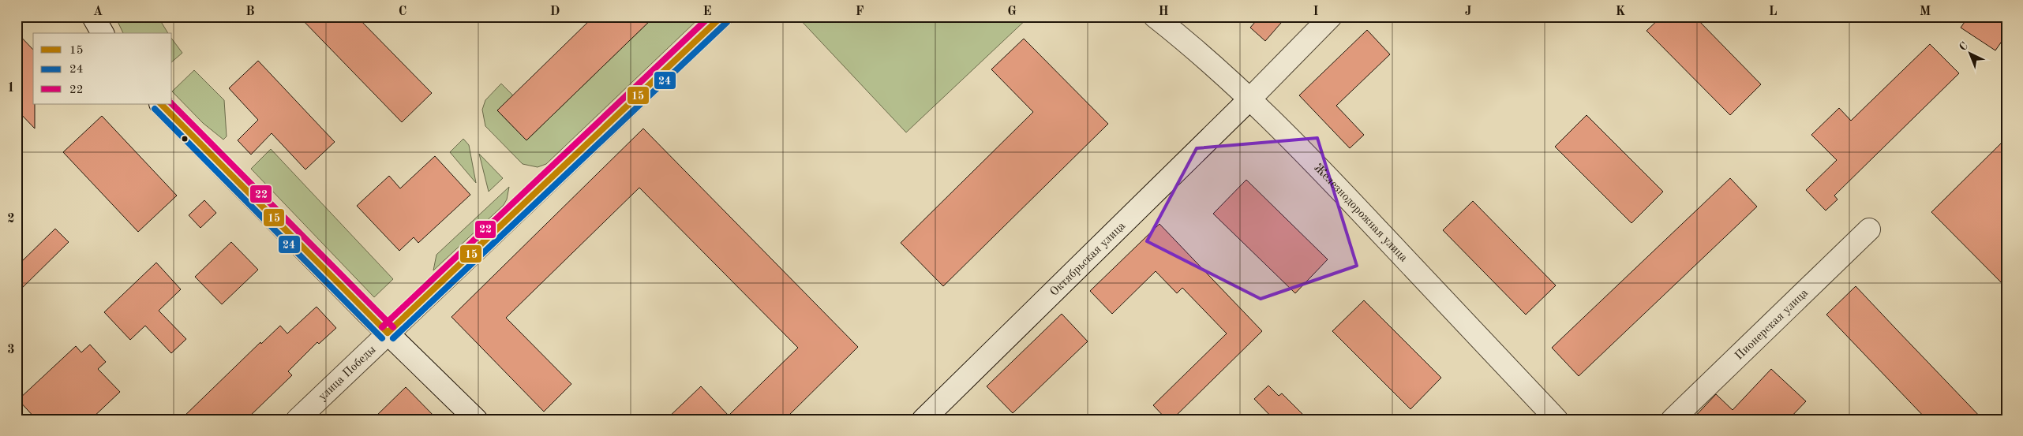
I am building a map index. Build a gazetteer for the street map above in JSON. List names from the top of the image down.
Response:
{
  "streets": {
    "street": [
      "Железнодорожная улица",
      "Октябрьская улица",
      "Пионерская улица",
      "улица Победы"
    ]
  },
  "crossings": [
    ["Железнодорожная улица", "Октябрьская улица"]
  ],
  "lines": ["transit line 15", "transit line 22", "transit line 24"],
  "legend": ["15", "24", "22"],
  "north": "top left",
  "grid": {
    "columns": [
      "A",
      "B",
      "C",
      "D",
      "E",
      "F",
      "G",
      "H",
      "I",
      "J",
      "K",
      "L",
      "M"
    ],
    "rows": ["1", "2", "3"]
  }
}
